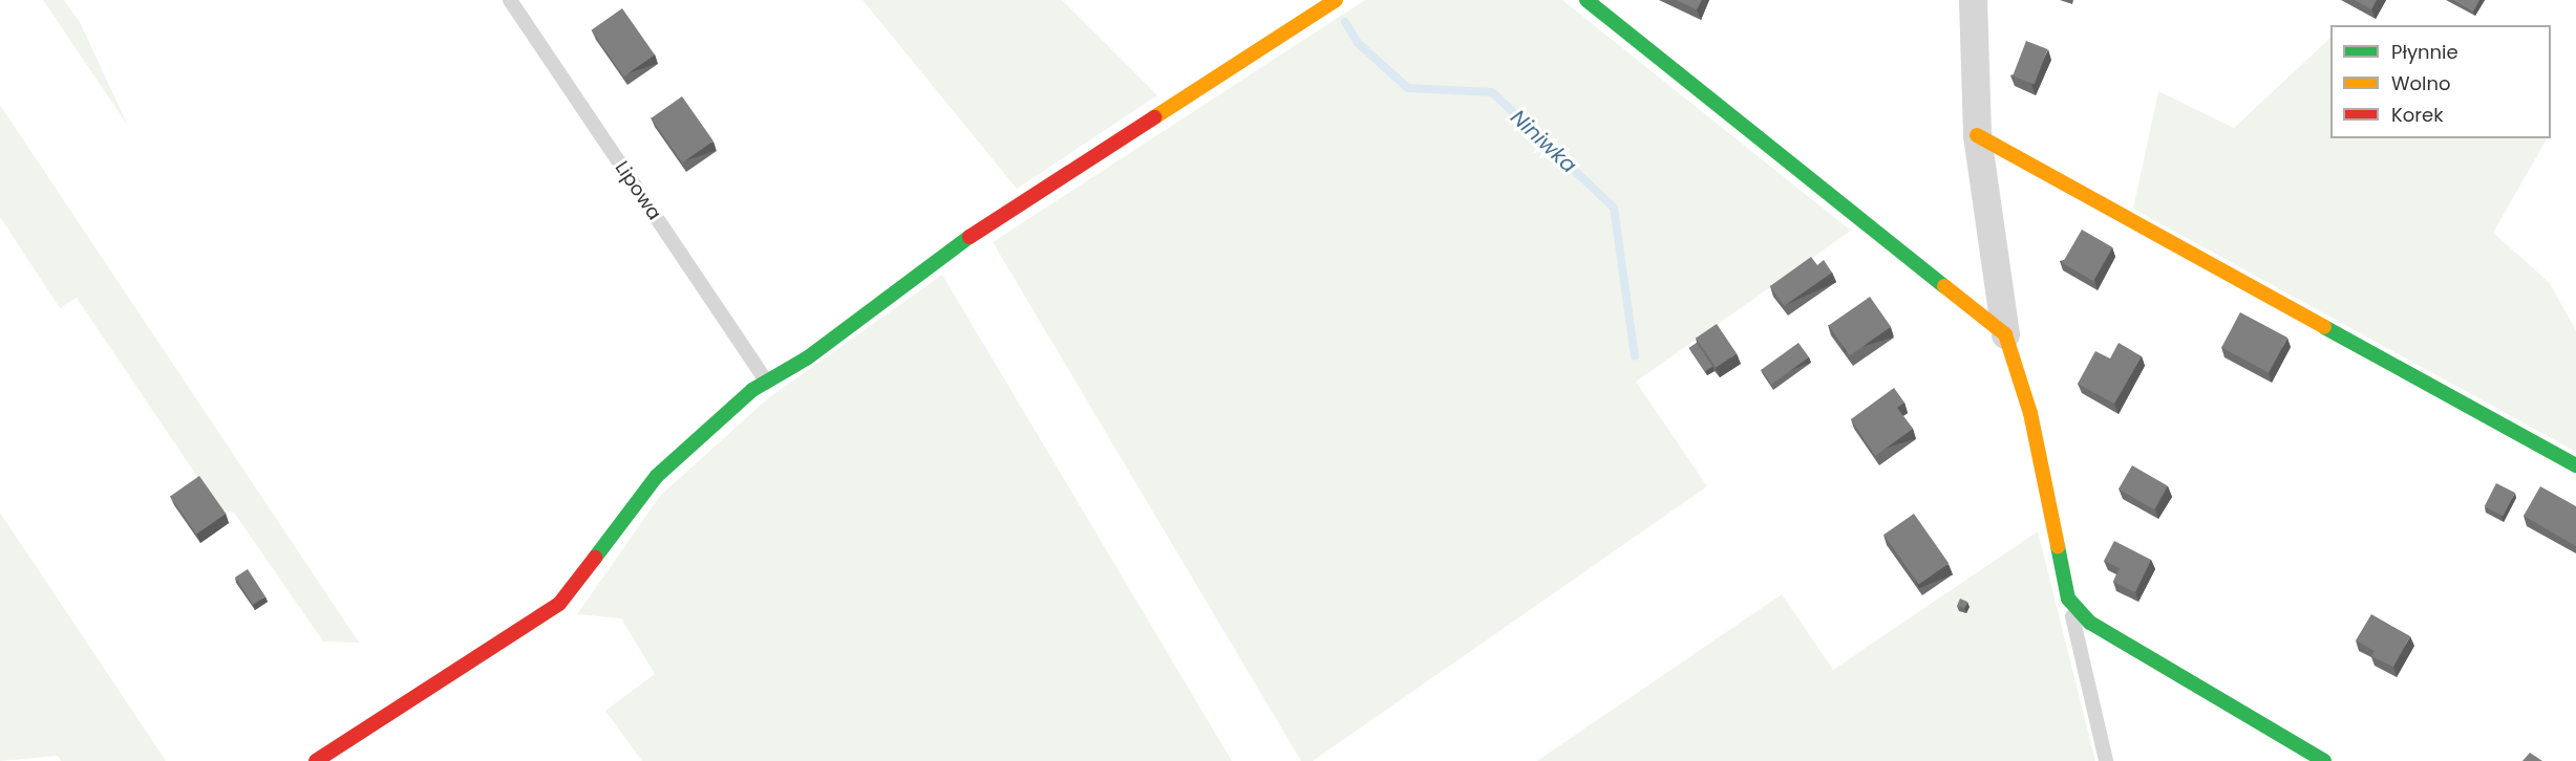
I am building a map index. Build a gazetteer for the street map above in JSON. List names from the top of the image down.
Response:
{
  "streets": {
    "lane": ["Lipowa"]
  },
  "water": ["Niniwka"],
  "legend": ["Płynnie", "Wolno", "Korek"]
}
